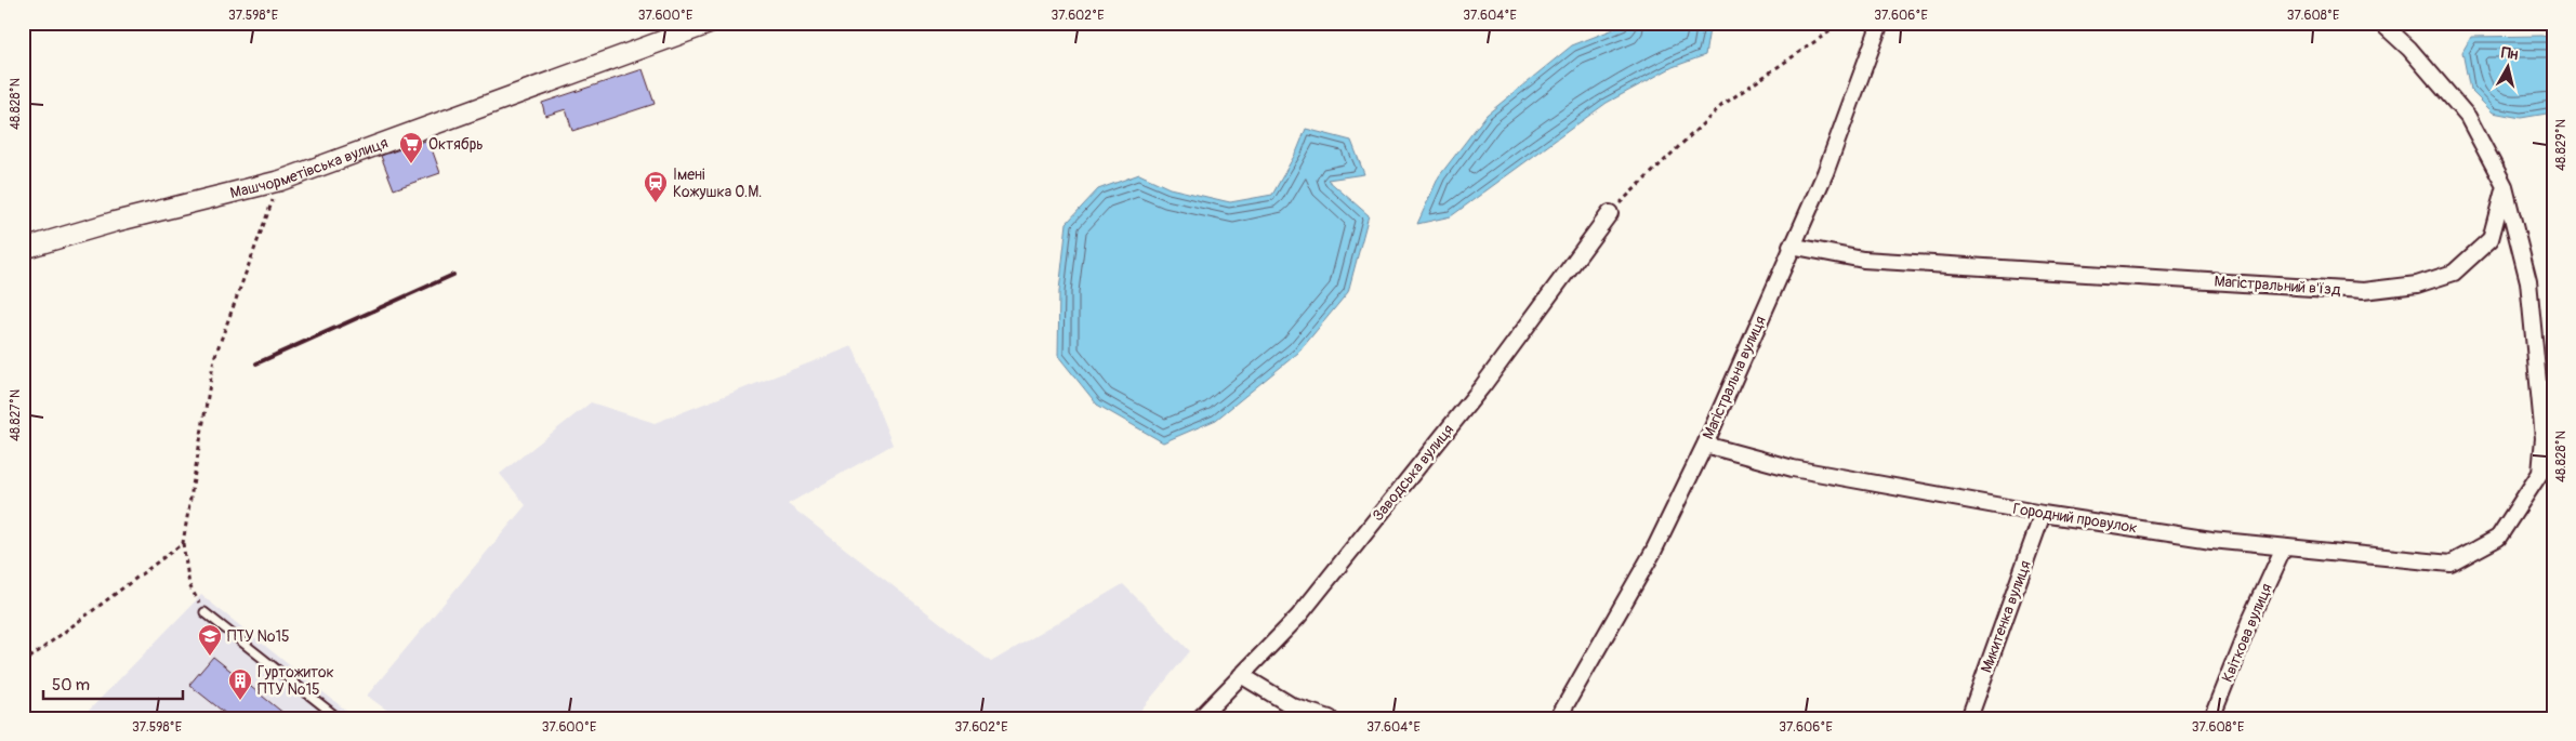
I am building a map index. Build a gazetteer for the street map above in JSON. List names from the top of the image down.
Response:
{
  "streets": {
    "street": [
      "Машчорметівська вулиця",
      "Магістральний в'їзд",
      "Магістральна вулиця",
      "Заводська вулиця",
      "Городний провулок",
      "Микитенка вулиця",
      "Квіткова вулиця"
    ]
  },
  "crossings": [
    ["Магістральний в'їзд", "Магістральна вулиця"],
    ["Магістральна вулиця", "Городний провулок"],
    ["Городний провулок", "Микитенка вулиця"],
    ["Городний провулок", "Квіткова вулиця"]
  ],
  "places": {
    "supermarket": ["Октябрь"],
    "station": ["Імені Кожушка О.М."],
    "school or university": ["ПТУ №15"],
    "building": ["Гуртожиток ПТУ №15"]
  },
  "scale_bar": "50 m",
  "north": "top",
  "coordinates": [
    "37.598°E",
    "37.600°E",
    "37.602°E",
    "37.604°E",
    "37.606°E",
    "37.608°E",
    "48.828°N",
    "48.829°N",
    "48.827°N"
  ]
}
